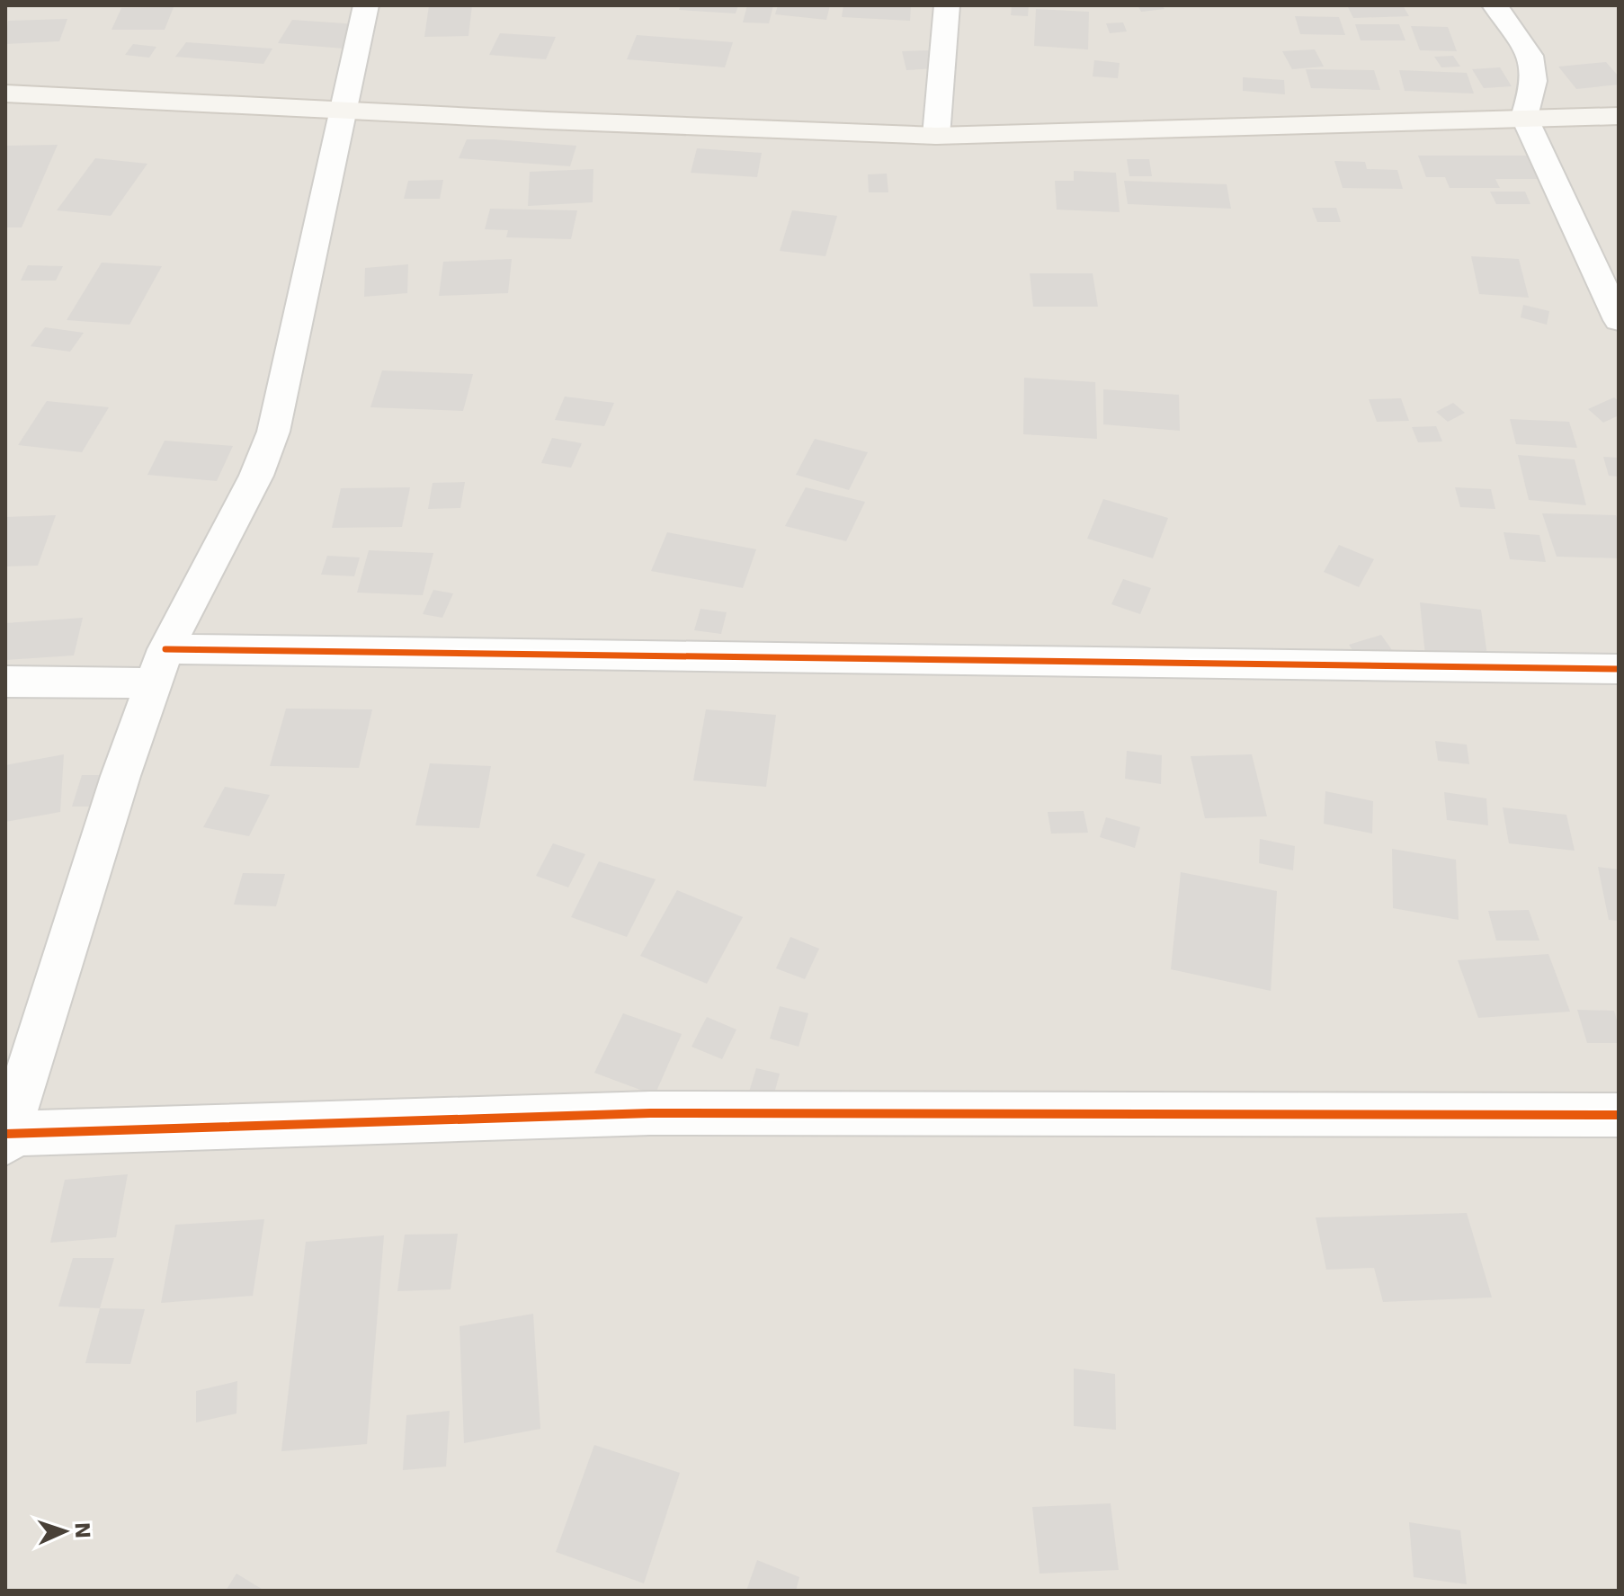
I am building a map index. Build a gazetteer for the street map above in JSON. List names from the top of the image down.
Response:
{
  "north": "right"
}
